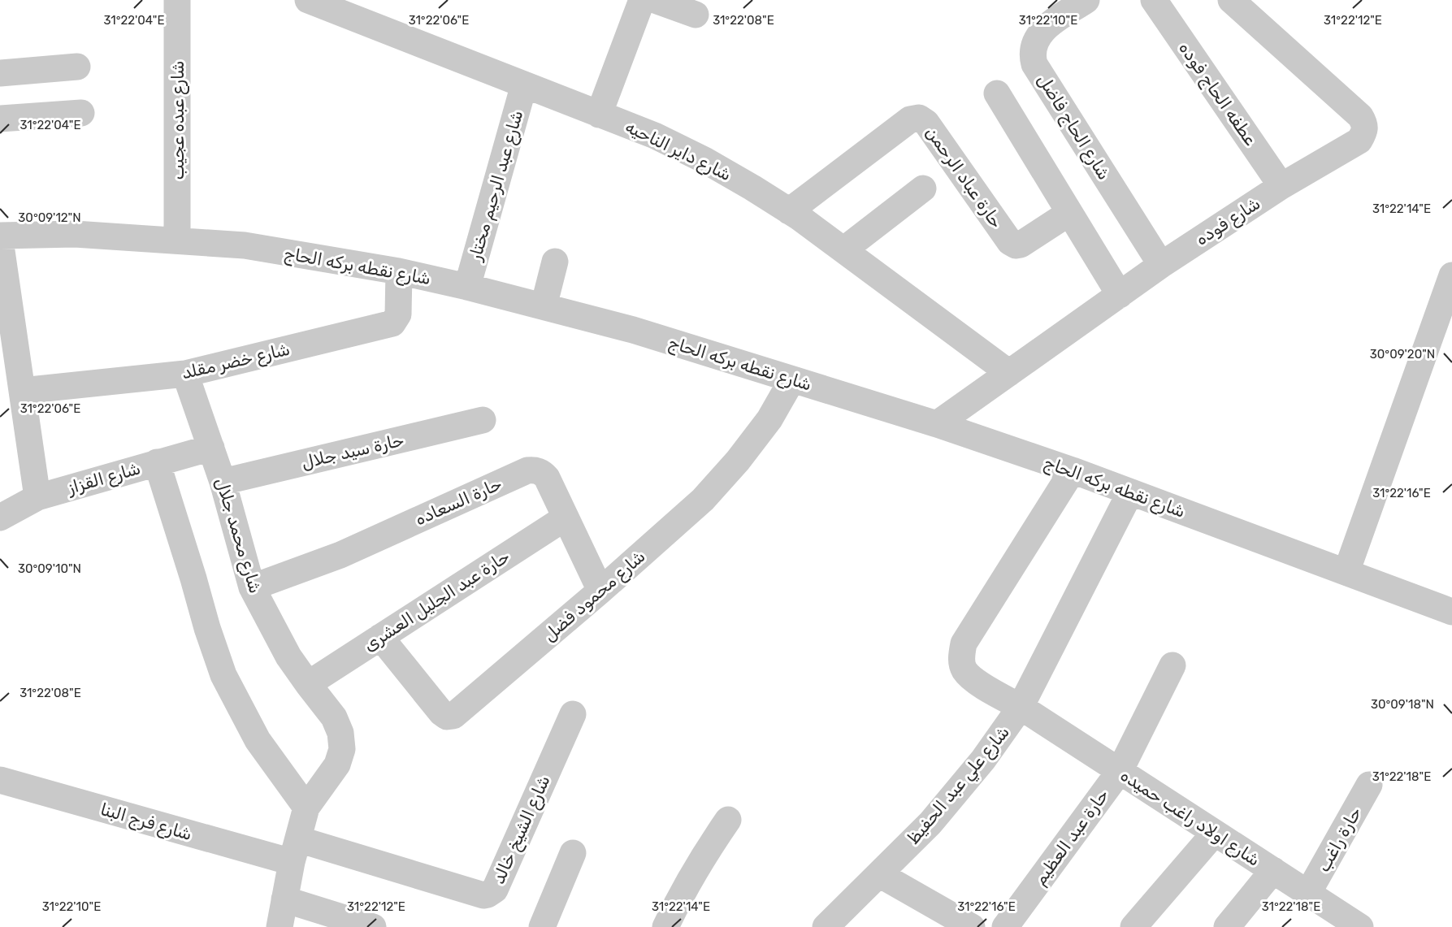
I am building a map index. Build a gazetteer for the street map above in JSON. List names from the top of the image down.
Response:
{
  "streets": {
    "street": [
      "عطفه الحاج فوده",
      "شارع عبده عجيب",
      "شارع الحاج فاضل",
      "شارع داير الناحيه",
      "حارة عباد الرحمن",
      "شارع عبد الرحيم مختار",
      "شارع فوده",
      "شارع نقطه بركه الحاج",
      "شارع خضر مقلد",
      "حارة سيد جلال",
      "شارع القزاز",
      "حارة السعاده",
      "شارع محمد جلال",
      "شارع محمود فضل",
      "حارة عبد الجليل العشرى",
      "شارع علي عبد الحفيظ",
      "شارع اولاد راغب حميده",
      "شارع فرج البنا",
      "شارع الشيخ خالد",
      "حارة عبد العظيم",
      "حارة راغب"
    ]
  },
  "crossings": [
    ["عطفه الحاج فوده", "شارع فوده"],
    ["شارع عبده عجيب", "شارع نقطه بركه الحاج"],
    ["شارع الحاج فاضل", "شارع فوده"],
    ["شارع داير الناحيه", "حارة عباد الرحمن"],
    ["شارع داير الناحيه", "شارع عبد الرحيم مختار"],
    ["شارع داير الناحيه", "شارع فوده"],
    ["شارع عبد الرحيم مختار", "شارع نقطه بركه الحاج"],
    ["شارع فوده", "شارع نقطه بركه الحاج"],
    ["شارع نقطه بركه الحاج", "شارع خضر مقلد"],
    ["شارع نقطه بركه الحاج", "شارع محمود فضل"],
    ["شارع نقطه بركه الحاج", "شارع علي عبد الحفيظ"],
    ["شارع نقطه بركه الحاج", "شارع اولاد راغب حميده"],
    ["شارع خضر مقلد", "شارع محمد جلال"],
    ["حارة سيد جلال", "شارع محمد جلال"],
    ["شارع القزاز", "شارع محمد جلال"],
    ["حارة السعاده", "شارع محمد جلال"],
    ["حارة السعاده", "شارع محمود فضل"],
    ["حارة السعاده", "حارة عبد الجليل العشرى"],
    ["شارع محمد جلال", "حارة عبد الجليل العشرى"],
    ["شارع محمد جلال", "شارع فرج البنا"],
    ["شارع محمد جلال", "شارع الشيخ خالد"],
    ["شارع محمود فضل", "حارة عبد الجليل العشرى"],
    ["شارع علي عبد الحفيظ", "شارع اولاد راغب حميده"],
    ["شارع اولاد راغب حميده", "حارة عبد العظيم"],
    ["شارع اولاد راغب حميده", "حارة راغب"],
    ["شارع فرج البنا", "شارع الشيخ خالد"]
  ],
  "coordinates": [
    "31°22'12\"E",
    "31°22'04\"E",
    "31°22'06\"E",
    "31°22'08\"E",
    "31°22'10\"E",
    "31°22'14\"E",
    "30°09'12\"N",
    "30°09'20\"N",
    "31°22'16\"E",
    "30°09'10\"N",
    "30°09'18\"N",
    "31°22'18\"E"
  ]
}
